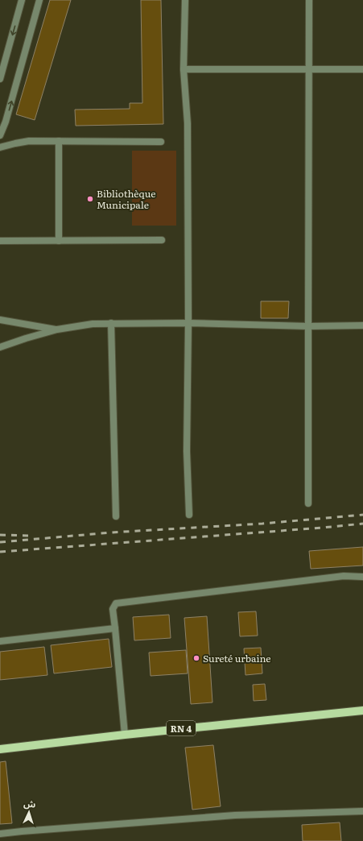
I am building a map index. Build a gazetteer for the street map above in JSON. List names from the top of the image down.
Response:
{
  "streets": {
    "main road": ["RN 4"]
  },
  "places": ["Bibliothèque Municipale", "Sureté urbaine"],
  "north": "top"
}
